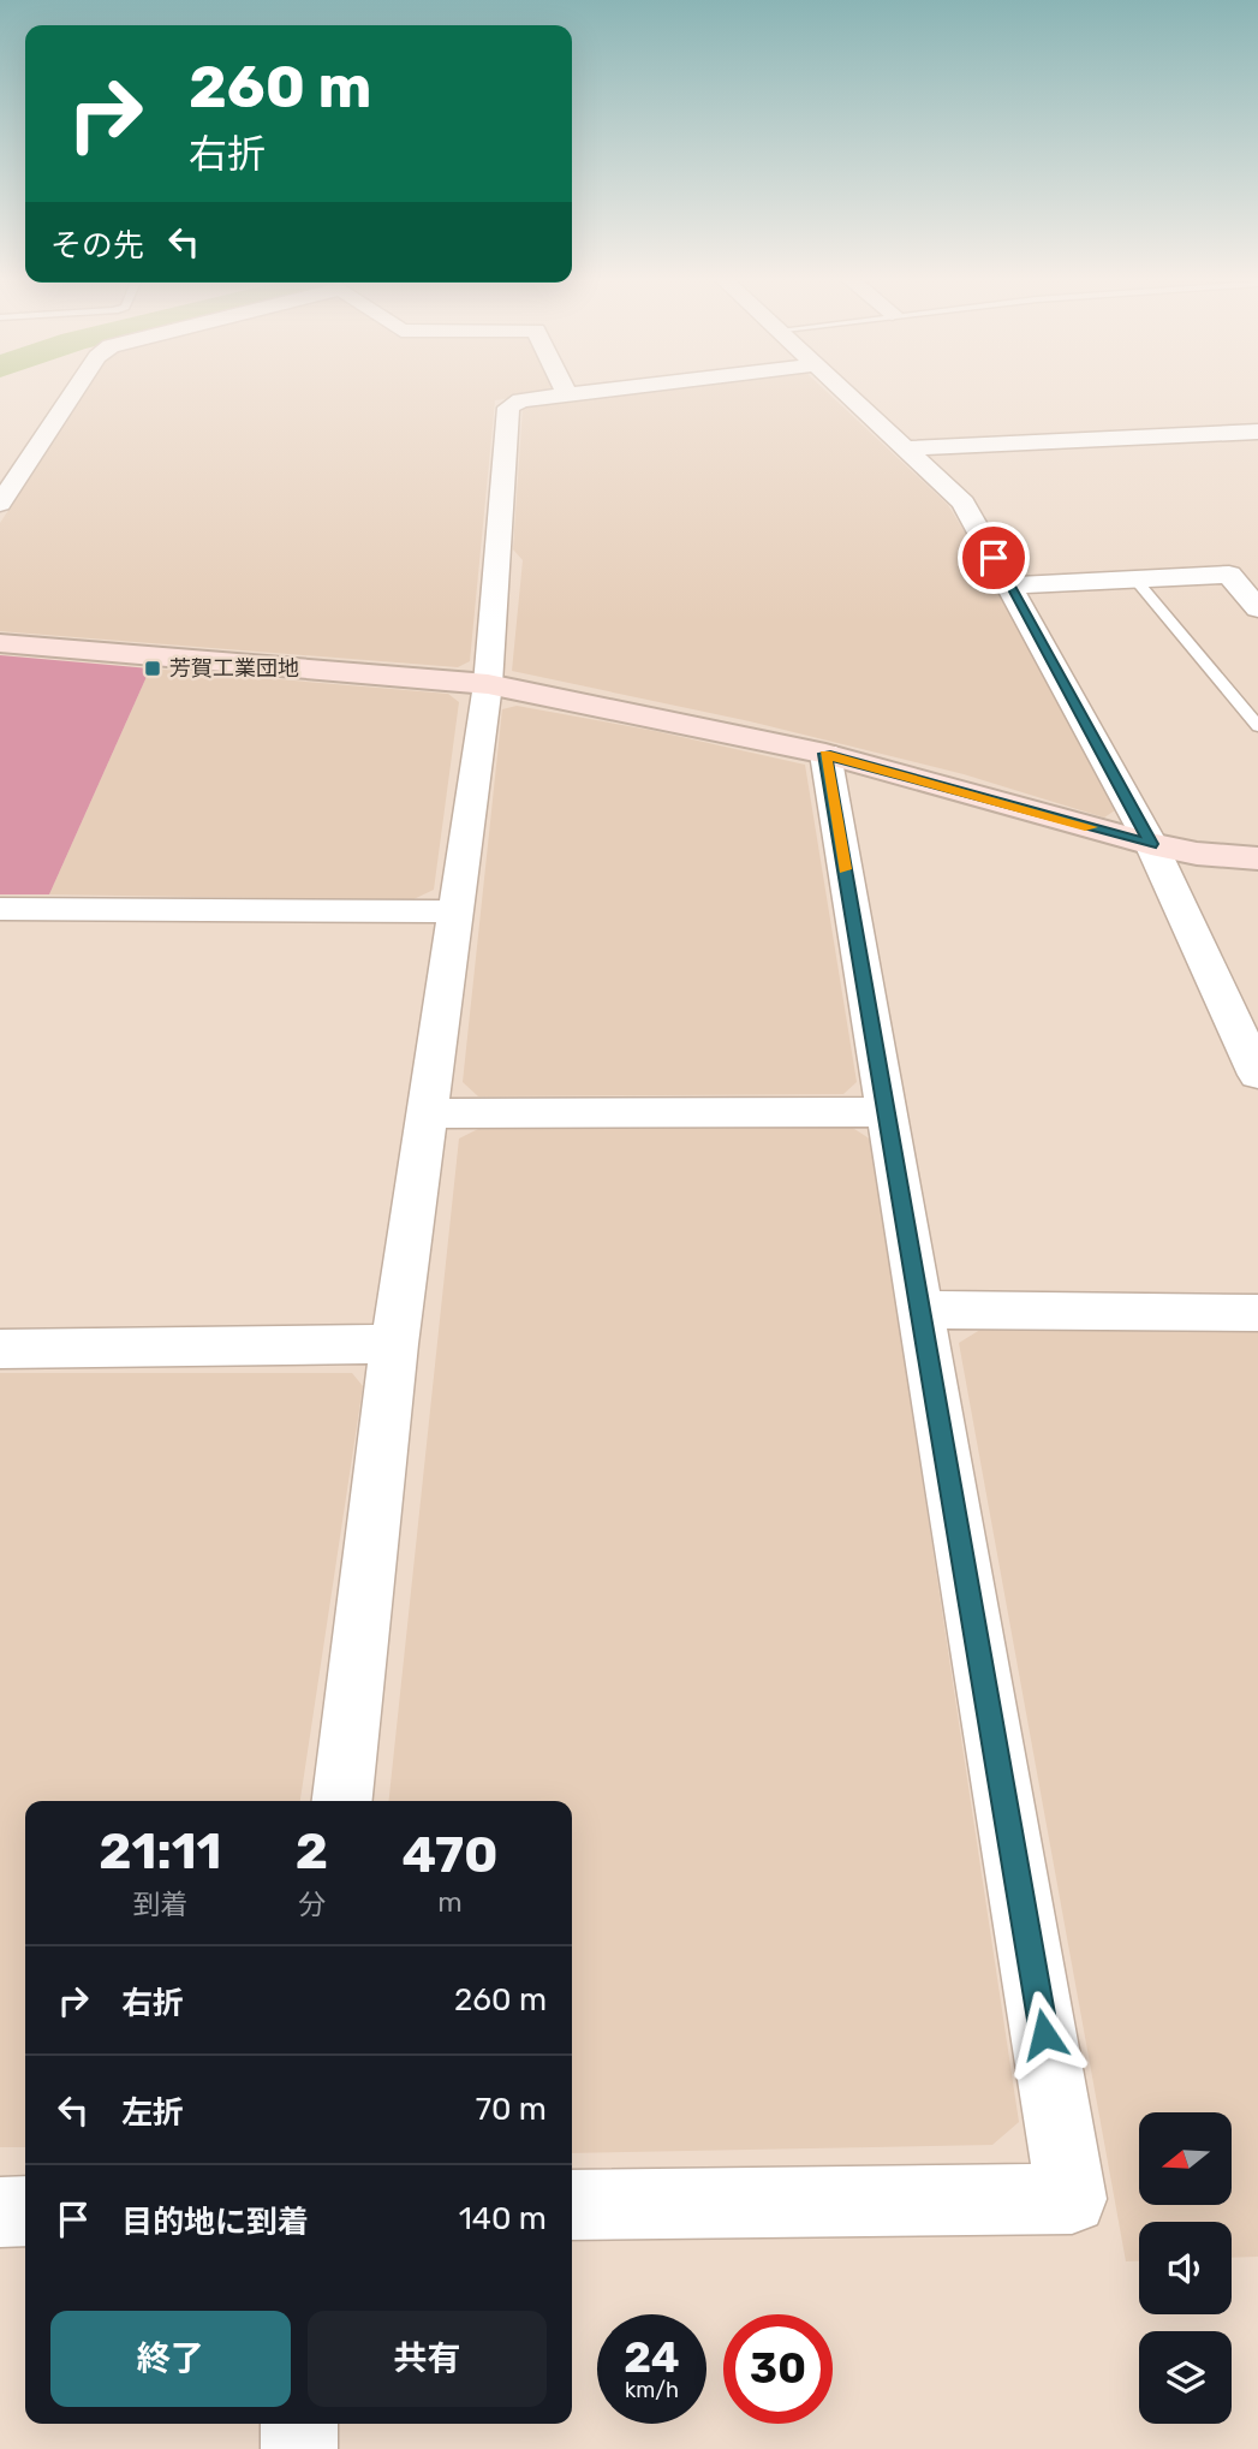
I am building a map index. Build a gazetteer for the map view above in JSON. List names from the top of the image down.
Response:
{
  "places": {
    "transit": ["芳賀工業団地"]
  },
  "north": "left",
  "page": {
    "turn": ["260 m", "右折"],
    "then": "その先",
    "eta": [
      "21:11",
      "到着",
      "2",
      "分",
      "470",
      "m"
    ],
    "list": [
      {
        "name": "右折",
        "value": "260 m"
      },
      {
        "name": "左折",
        "value": "70 m"
      },
      {
        "name": "目的地に到着",
        "value": "140 m"
      }
    ],
    "buttons": ["終了", "共有"],
    "speed": "24 km/h",
    "limit": "30"
  }
}
